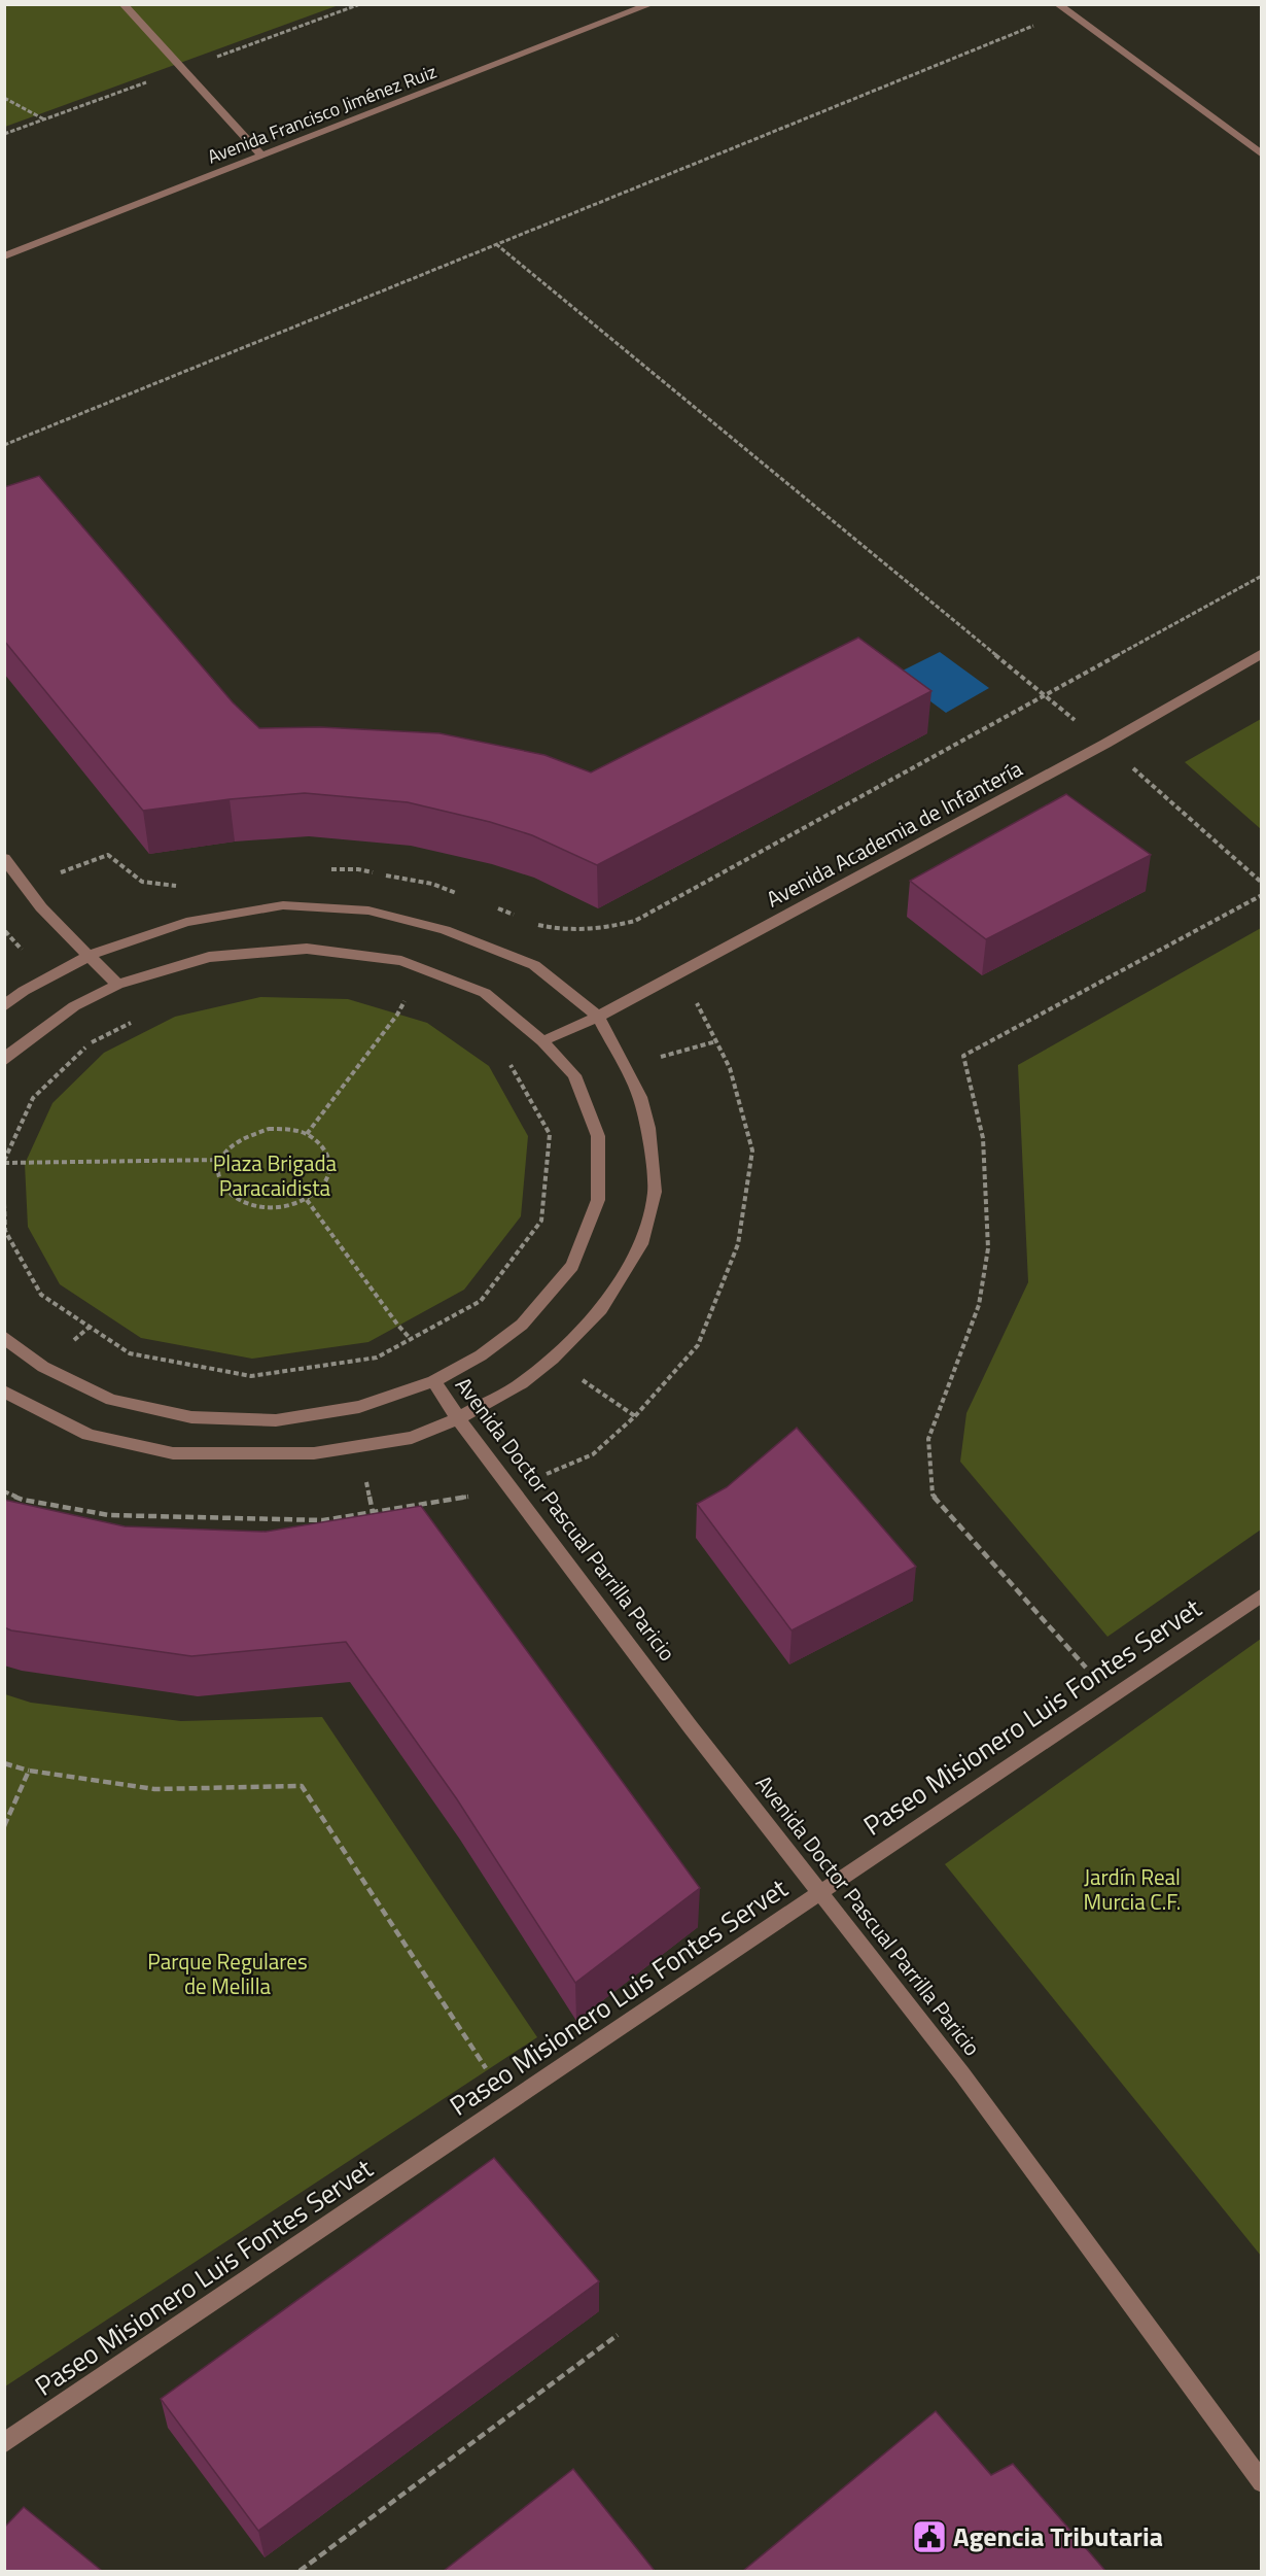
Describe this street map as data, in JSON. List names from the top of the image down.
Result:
{
  "streets": {
    "street": [
      "Avenida Francisco Jiménez Ruiz",
      "Avenida Academia de Infantería",
      "Avenida Doctor Pascual Parrilla Paricio",
      "Paseo Misionero Luis Fontes Servet"
    ]
  },
  "crossings": [
    ["Avenida Doctor Pascual Parrilla Paricio", "Paseo Misionero Luis Fontes Servet"]
  ],
  "parks": ["Plaza Brigada Paracaidista", "Jardín Real Murcia C.F.", "Parque Regulares de Melilla"],
  "places": {
    "public building": ["Agencia Tributaria"]
  }
}
